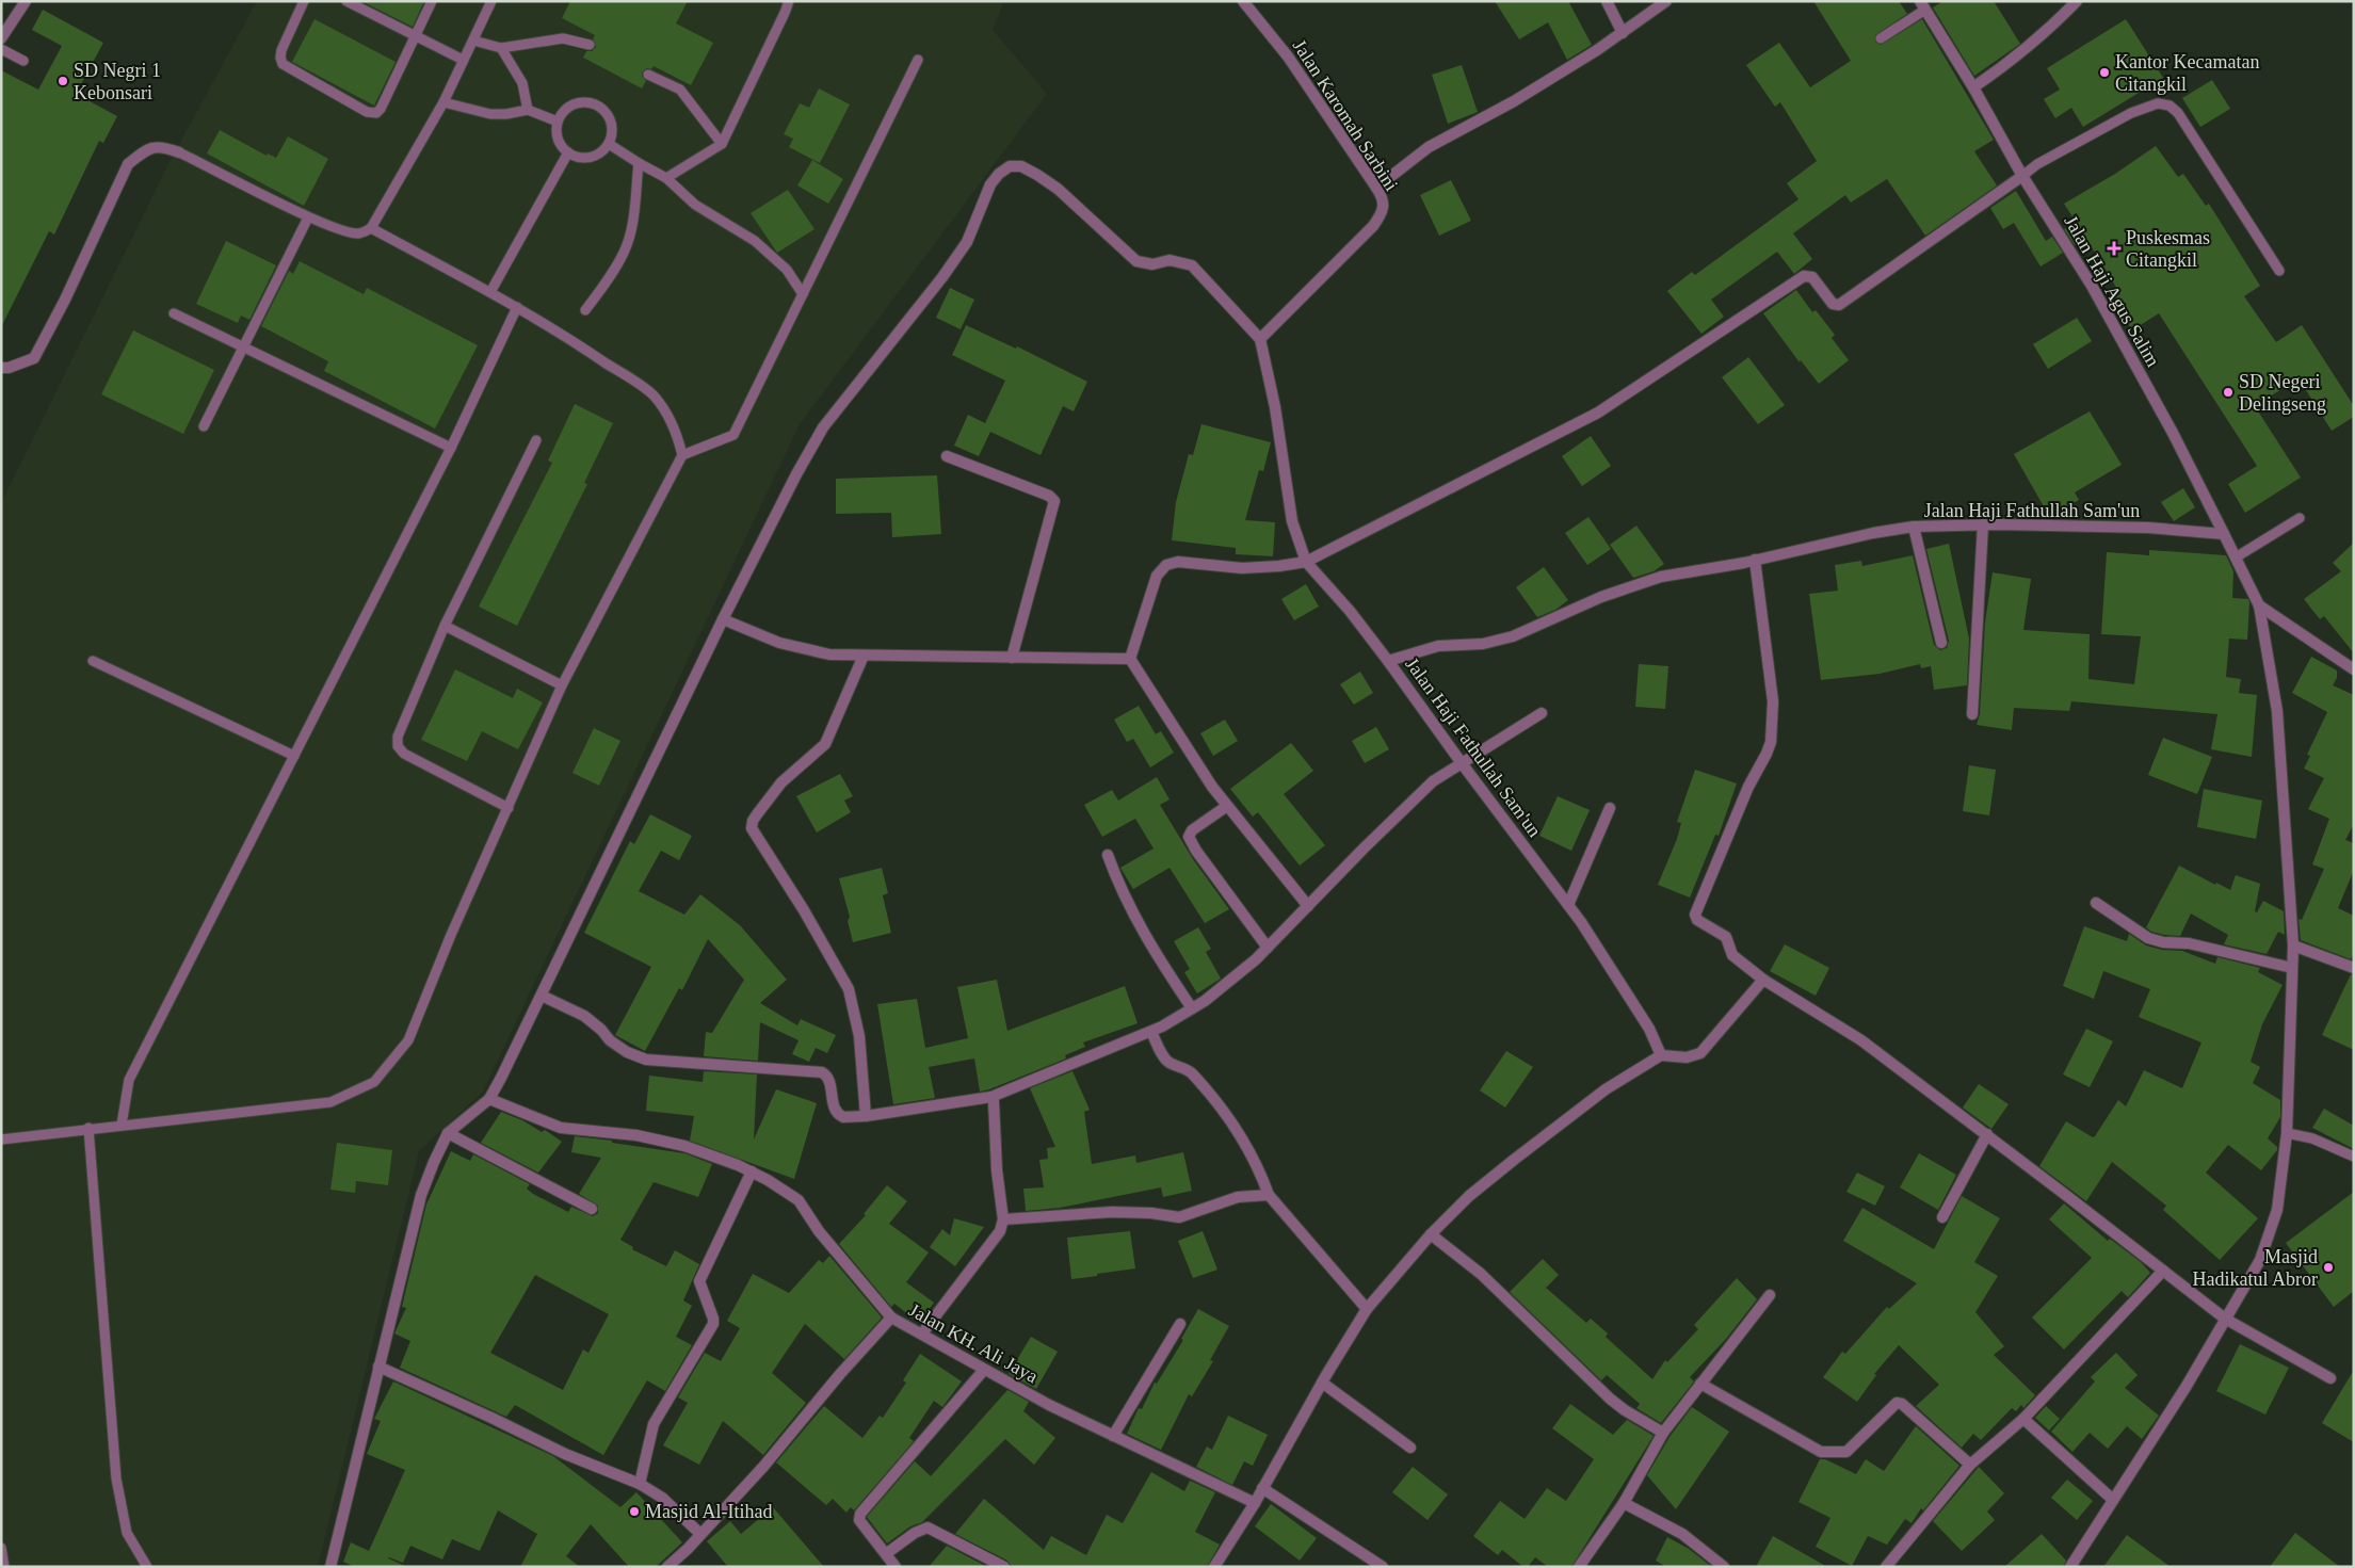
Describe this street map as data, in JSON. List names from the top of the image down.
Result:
{
  "streets": {
    "street": [
      "Jalan Karomah Sarbini",
      "Jalan Haji Agus Salim",
      "Jalan Haji Fathullah Sam'un",
      "Jalan KH. Ali Jaya"
    ]
  },
  "crossings": [
    ["Jalan Haji Agus Salim", "Jalan Haji Fathullah Sam'un"]
  ],
  "places": {
    "other": [
      "Kantor Kecamatan Citangkil",
      "SD Negri 1 Kebonsari",
      "SD Negeri Delingseng",
      "Masjid Hadikatul Abror",
      "Masjid Al-Itihad"
    ],
    "health": ["Puskesmas Citangkil"]
  }
}
